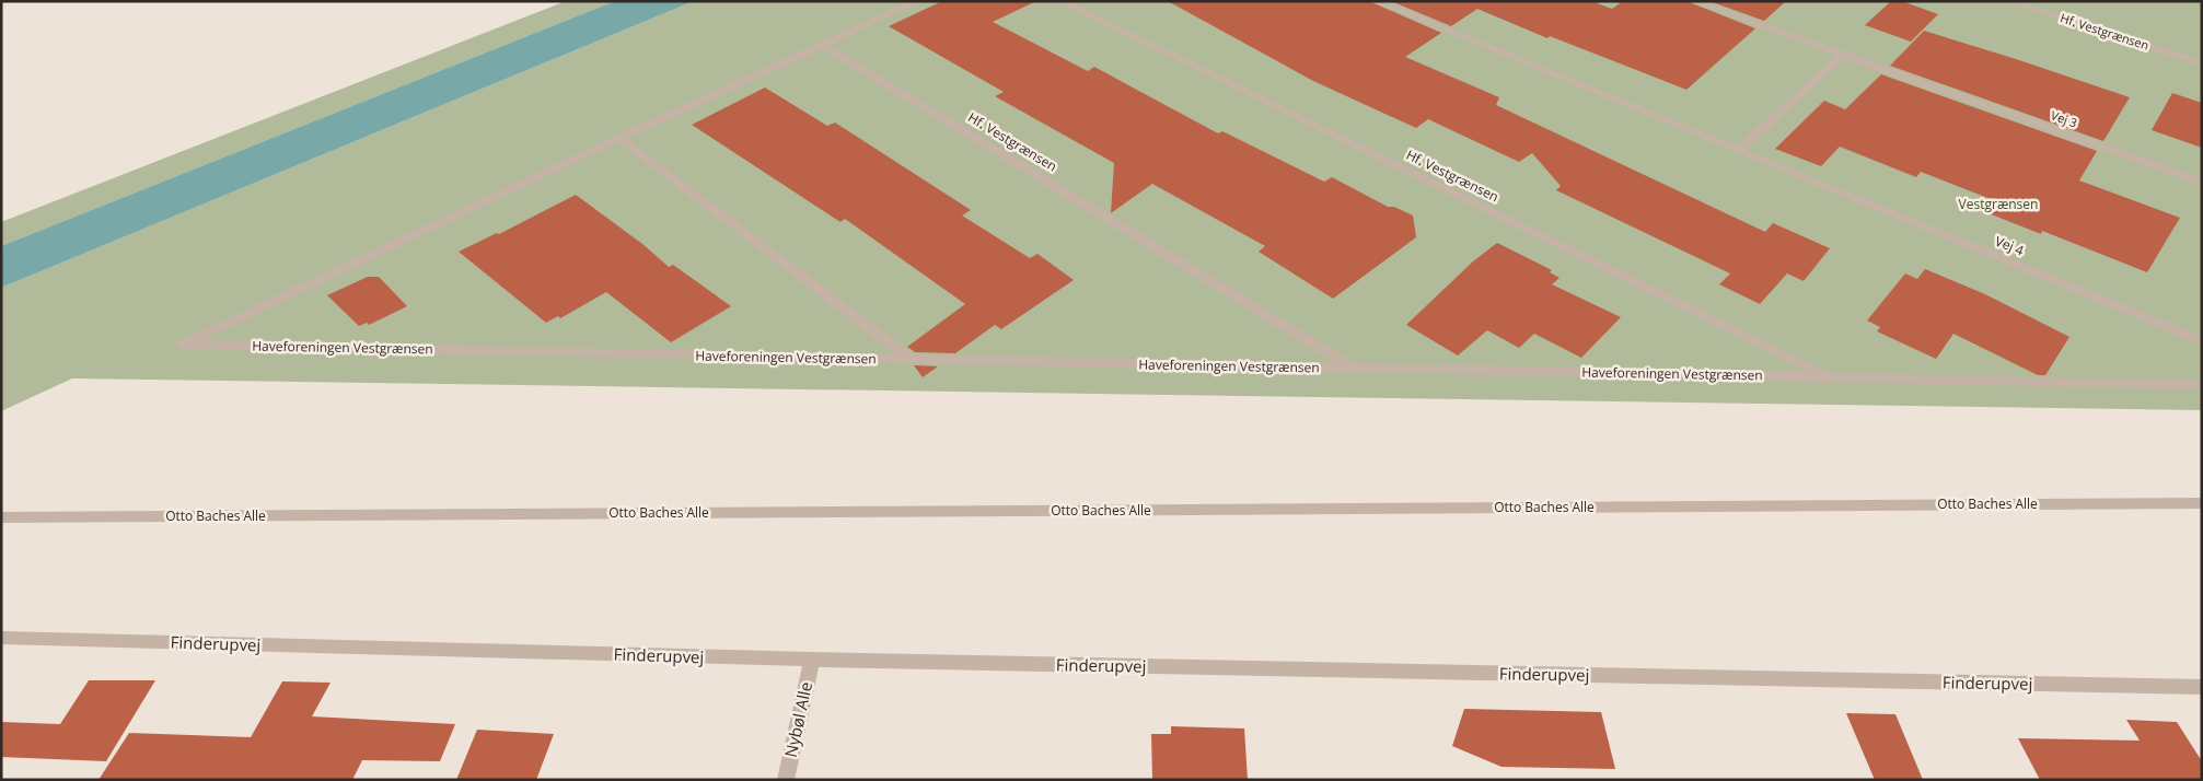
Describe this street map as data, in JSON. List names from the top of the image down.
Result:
{
  "streets": {
    "street": [
      "Hf. Vestgrænsen",
      "Vej 3",
      "Vej 4",
      "Haveforeningen Vestgrænsen",
      "Otto Baches Alle",
      "Finderupvej",
      "Nybøl Alle"
    ]
  },
  "crossings": [
    ["Hf. Vestgrænsen", "Haveforeningen Vestgrænsen"],
    ["Finderupvej", "Nybøl Alle"]
  ],
  "parks": ["Vestgrænsen"]
}
